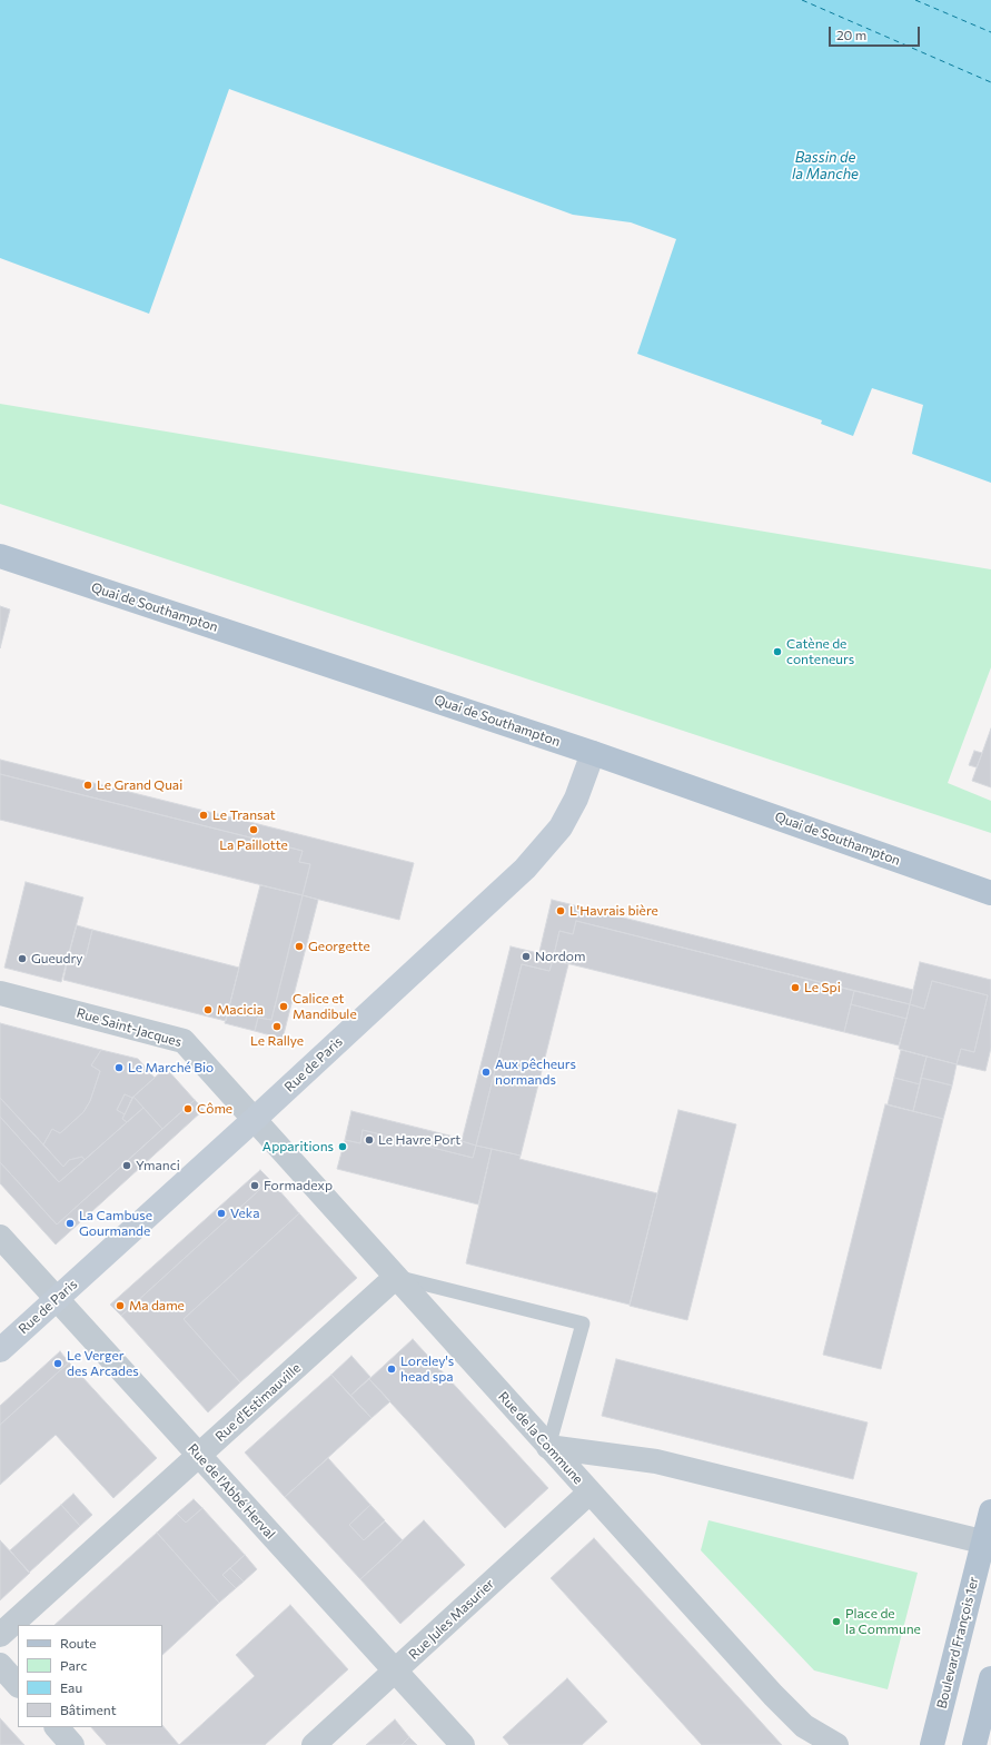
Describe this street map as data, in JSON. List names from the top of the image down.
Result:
{
  "streets": {
    "main road": ["Quai de Southampton", "Rue de Paris", "Boulevard François 1er"],
    "street": [
      "Rue Saint-Jacques",
      "Rue d'Estimauville",
      "Rue de la Commune",
      "Rue de l'Abbé Herval",
      "Rue Jules Masurier"
    ]
  },
  "crossings": [
    ["Quai de Southampton", "Rue de Paris"],
    ["Rue Saint-Jacques", "Rue de Paris"],
    ["Rue Saint-Jacques", "Rue de la Commune"],
    ["Rue de Paris", "Rue de la Commune"],
    ["Rue de Paris", "Rue de l'Abbé Herval"],
    ["Rue d'Estimauville", "Rue de la Commune"],
    ["Rue d'Estimauville", "Rue de l'Abbé Herval"],
    ["Rue de la Commune", "Rue Jules Masurier"],
    ["Rue de l'Abbé Herval", "Rue Jules Masurier"]
  ],
  "water": ["Bassin de la Manche"],
  "places": [
    "Catène de conteneurs",
    "Le Grand Quai",
    "Le Transat",
    "La Paillotte",
    "L'Havrais bière",
    "Georgette",
    "Nordom",
    "Gueudry",
    "Le Spi",
    "Calice et Mandibule",
    "Macicia",
    "Le Rallye",
    "Le Marché Bio",
    "Aux pêcheurs normands",
    "Côme",
    "Le Havre Port",
    "Apparitions",
    "Ymanci",
    "Formadexp",
    "Veka",
    "La Cambuse Gourmande",
    "Ma dame",
    "Le Verger des Arcades",
    "Loreley's head spa",
    "Place de la Commune"
  ],
  "legend": [
    "Route",
    "Parc",
    "Eau",
    "Bâtiment"
  ],
  "scale_bar": "20 m"
}
